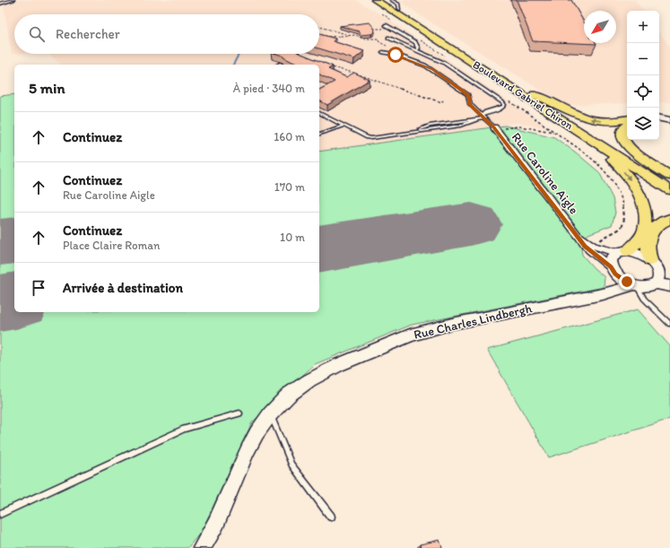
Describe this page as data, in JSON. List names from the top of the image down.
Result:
{
  "streets": {
    "main road": ["Boulevard Gabriel Chiron"],
    "street": ["Rue Caroline Aigle", "Rue Charles Lindbergh"]
  },
  "north": "bottom left",
  "page": {
    "map_buttons": ["+", "−"],
    "search": "Rechercher",
    "heading": ["5 min", "À pied · 340 m"],
    "list": [
      ["Continuez", "160 m"],
      ["Continuez", "Rue Caroline Aigle", "170 m"],
      ["Continuez", "Place Claire Roman", "10 m"],
      "Arrivée à destination"
    ]
  }
}
